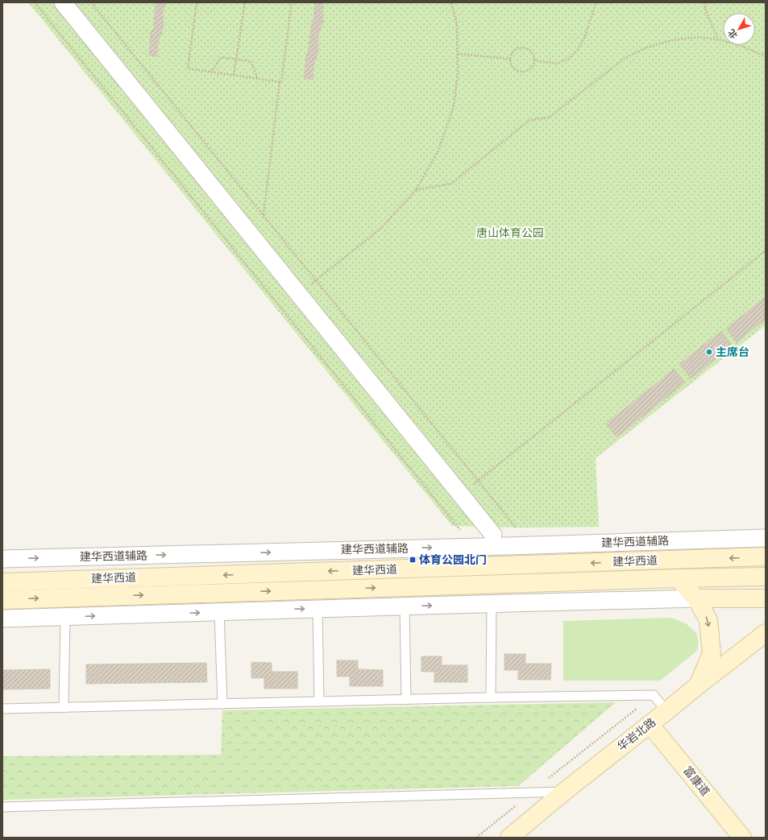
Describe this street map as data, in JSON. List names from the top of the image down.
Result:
{
  "streets": {
    "main road": ["建华西道", "华岩北路", "富康道"],
    "street": ["建华西道辅路"]
  },
  "crossings": [
    ["华岩北路", "富康道"]
  ],
  "parks": ["唐山体育公园"],
  "places": {
    "other": ["主席台"],
    "transit": ["体育公园北门"]
  },
  "north": "bottom left"
}
